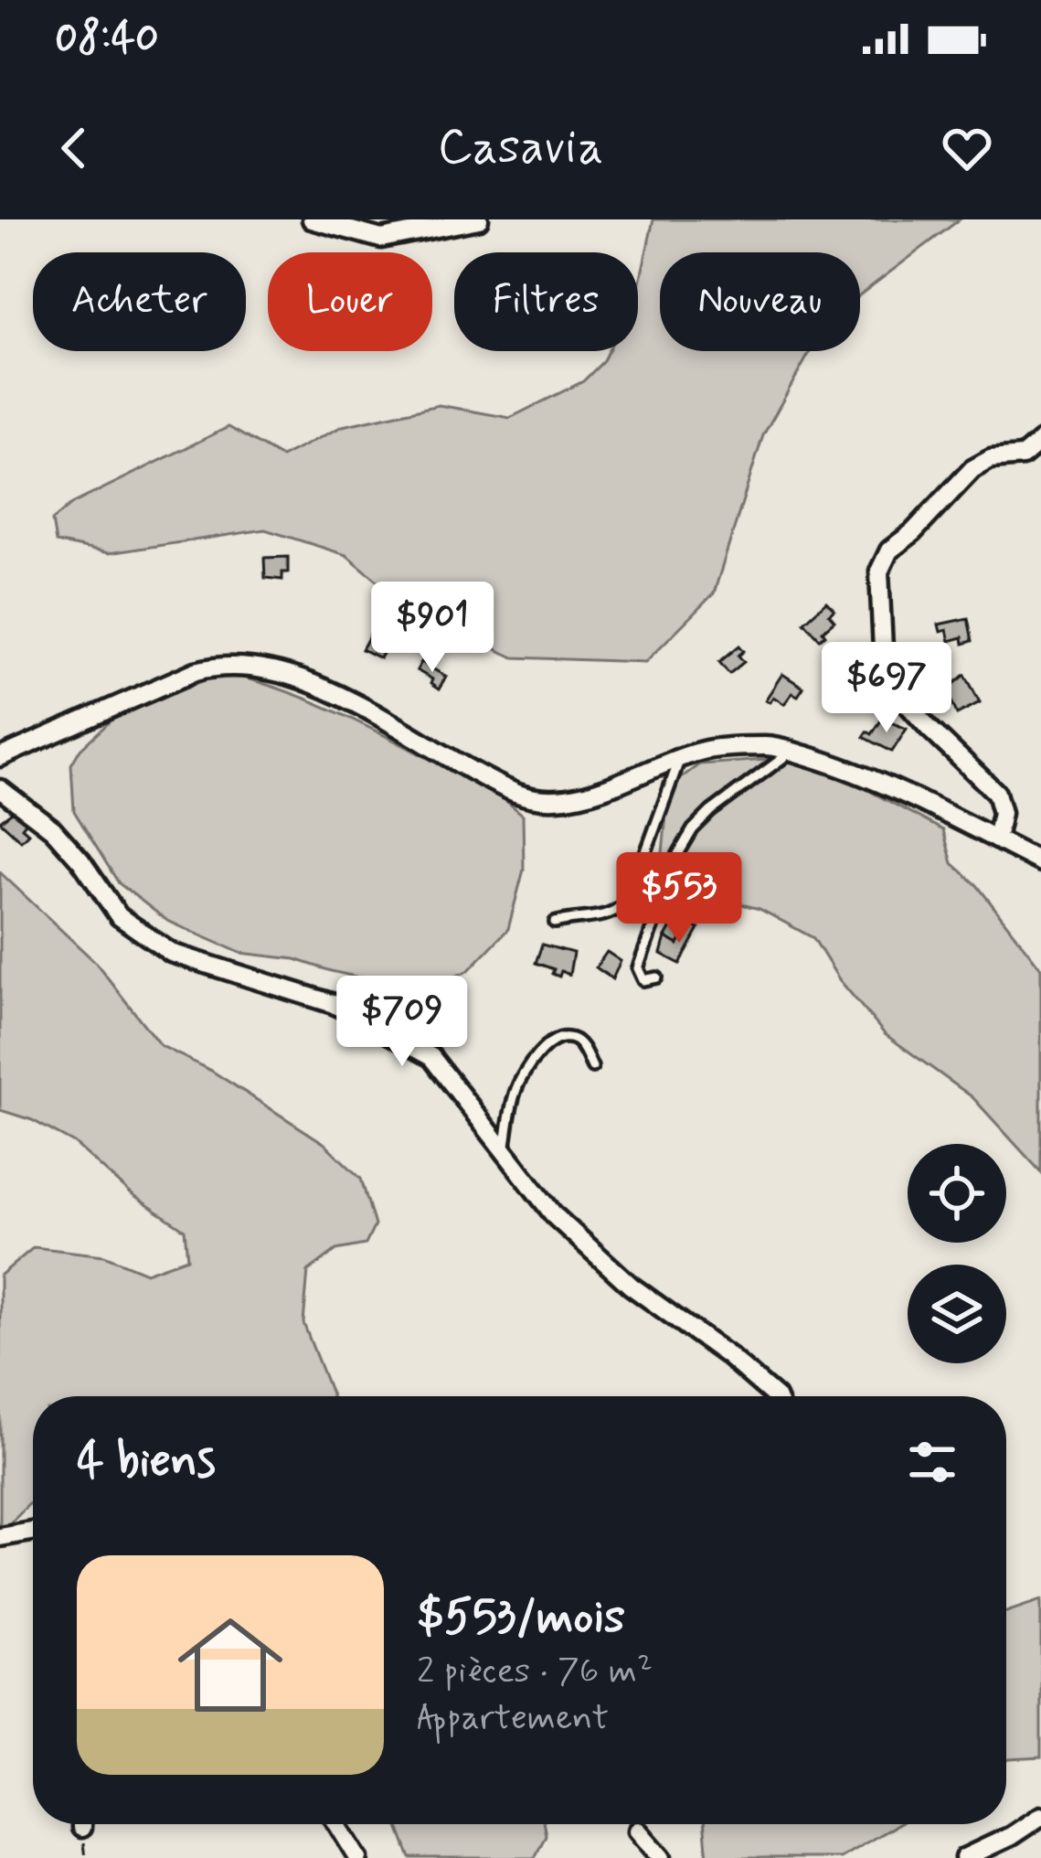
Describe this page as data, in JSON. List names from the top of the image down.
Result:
{
  "page": {
    "status": "08:40",
    "header": "Casavia",
    "chip": [
      "Acheter",
      "Louer",
      "Filtres",
      "Nouveau"
    ],
    "price": [
      "$901",
      "$697",
      "$553",
      "$709"
    ],
    "heading": "4 biens",
    "list": [
      {
        "name": "$553/mois",
        "note": "2 pièces · 76 m² · Appartement"
      }
    ]
  }
}
